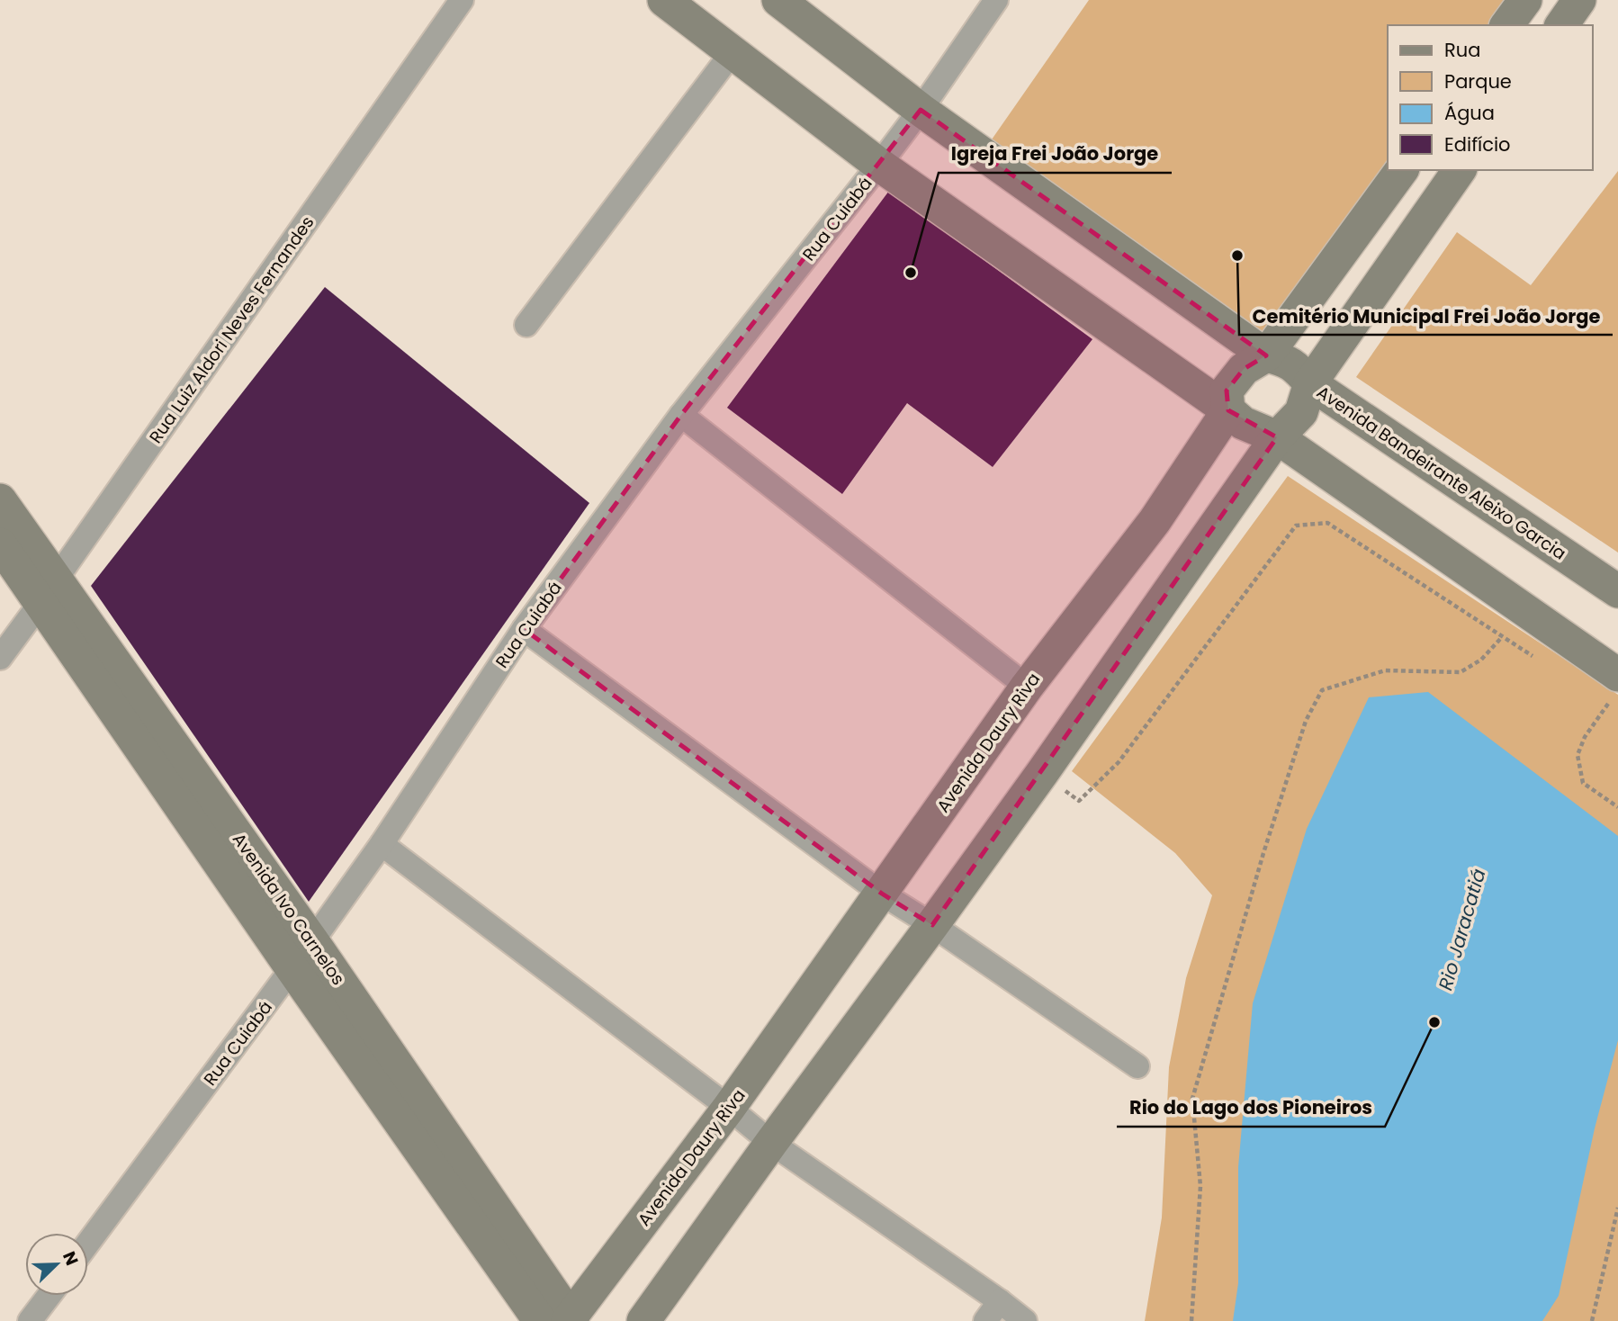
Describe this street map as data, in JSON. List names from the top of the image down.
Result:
{
  "streets": {
    "street": [
      "Rua Cuiabá",
      "Rua Luiz Aldori Neves Fernandes",
      "Avenida Bandeirante Aleixo Garcia",
      "Avenida Daury Riva",
      "Avenida Ivo Carnelos"
    ]
  },
  "crossings": [
    ["Rua Cuiabá", "Avenida Bandeirante Aleixo Garcia"],
    ["Rua Cuiabá", "Avenida Ivo Carnelos"],
    ["Rua Luiz Aldori Neves Fernandes", "Avenida Ivo Carnelos"],
    ["Avenida Bandeirante Aleixo Garcia", "Avenida Daury Riva"],
    ["Avenida Daury Riva", "Avenida Ivo Carnelos"]
  ],
  "water": ["Rio Jaracatiá"],
  "places": ["Cemitério Municipal Frei João Jorge", "Igreja Frei João Jorge", "Rio do Lago dos Pioneiros"],
  "legend": [
    "Rua",
    "Parque",
    "Água",
    "Edifício"
  ],
  "north": "top right"
}
